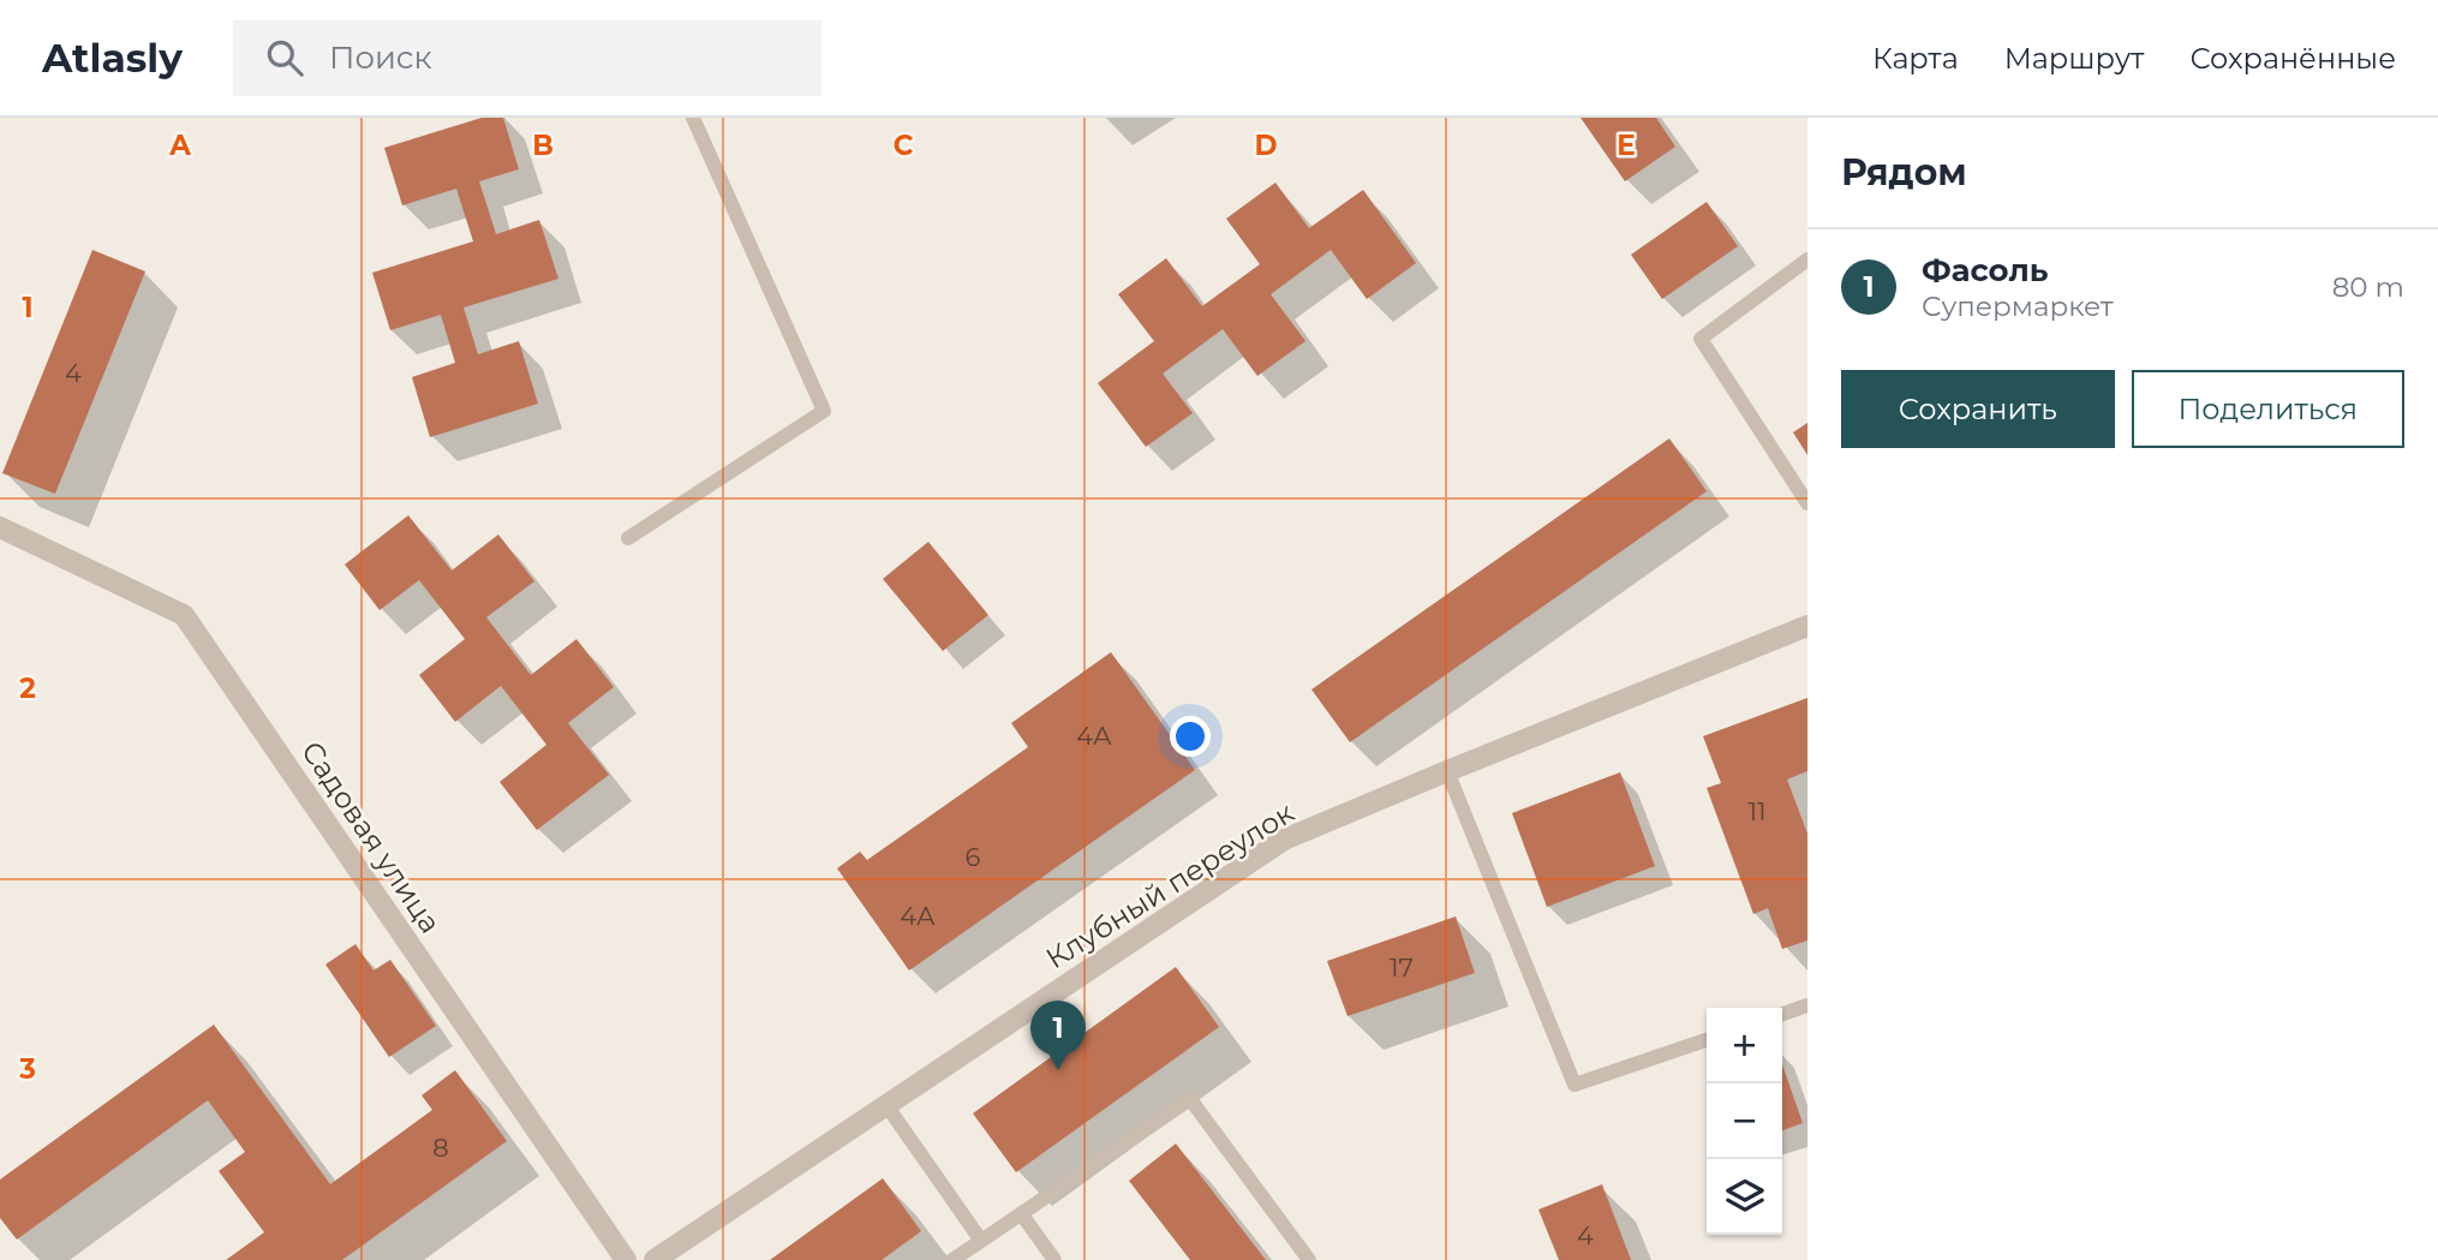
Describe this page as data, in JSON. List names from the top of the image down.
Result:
{
  "streets": {
    "street": ["Садовая улица", "Клубный переулок"]
  },
  "house_numbers": [
    "4",
    "4А",
    "11",
    "6",
    "4А",
    "17",
    "8",
    "4"
  ],
  "page": {
    "header": "Atlasly",
    "search": "Поиск",
    "nav": ["Карта", "Маршрут", "Сохранённые"],
    "heading": "Рядом",
    "list": [
      {
        "mark": "1",
        "name": "Фасоль",
        "note": "Супермаркет",
        "value": "80 m"
      }
    ],
    "buttons": ["Сохранить", "Поделиться"],
    "pins": "1",
    "map_buttons": ["+", "−"]
  },
  "grid": {
    "columns": [
      "A",
      "B",
      "C",
      "D",
      "E"
    ],
    "rows": ["1", "2", "3"]
  }
}
